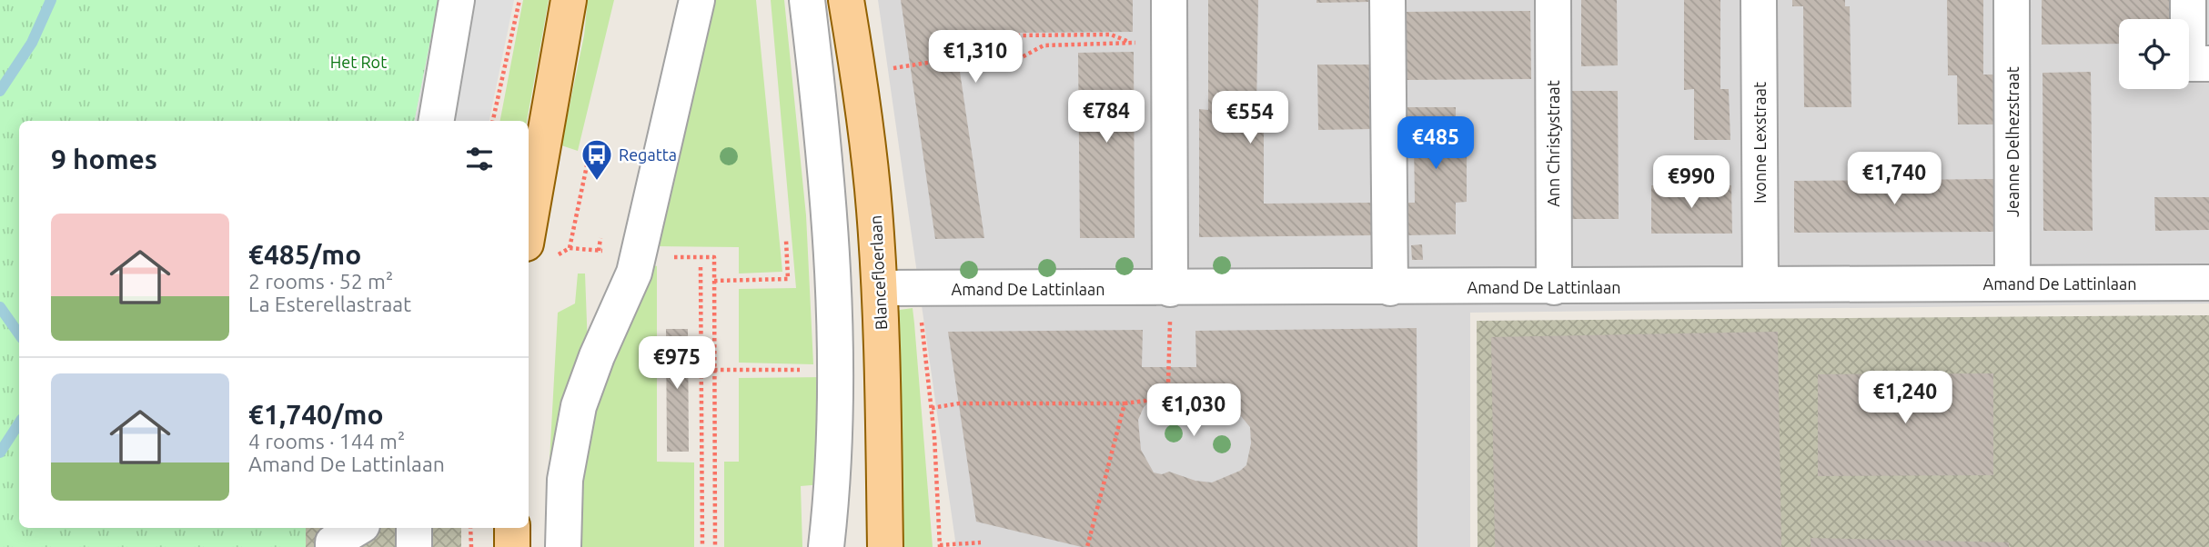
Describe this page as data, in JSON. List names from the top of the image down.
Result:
{
  "streets": {
    "main road": ["Blancefloerlaan"],
    "street": [
      "Jeanne Delhezstraat",
      "Ivonne Lexstraat",
      "Ann Christystraat",
      "Amand De Lattinlaan"
    ]
  },
  "crossings": [
    ["Jeanne Delhezstraat", "Amand De Lattinlaan"],
    ["Ivonne Lexstraat", "Amand De Lattinlaan"],
    ["Ann Christystraat", "Amand De Lattinlaan"],
    ["Blancefloerlaan", "Amand De Lattinlaan"]
  ],
  "parks": ["Het Rot"],
  "places": {
    "bus stop": ["Regatta"]
  },
  "page": {
    "price": [
      "€1,310",
      "€784",
      "€554",
      "€485",
      "€1,740",
      "€990",
      "€975",
      "€1,240",
      "€1,030"
    ],
    "heading": "9 homes",
    "list": [
      {
        "name": "€485/mo",
        "note": "2 rooms · 52 m² · La Esterellastraat"
      },
      {
        "name": "€1,740/mo",
        "note": "4 rooms · 144 m² · Amand De Lattinlaan"
      }
    ]
  }
}
